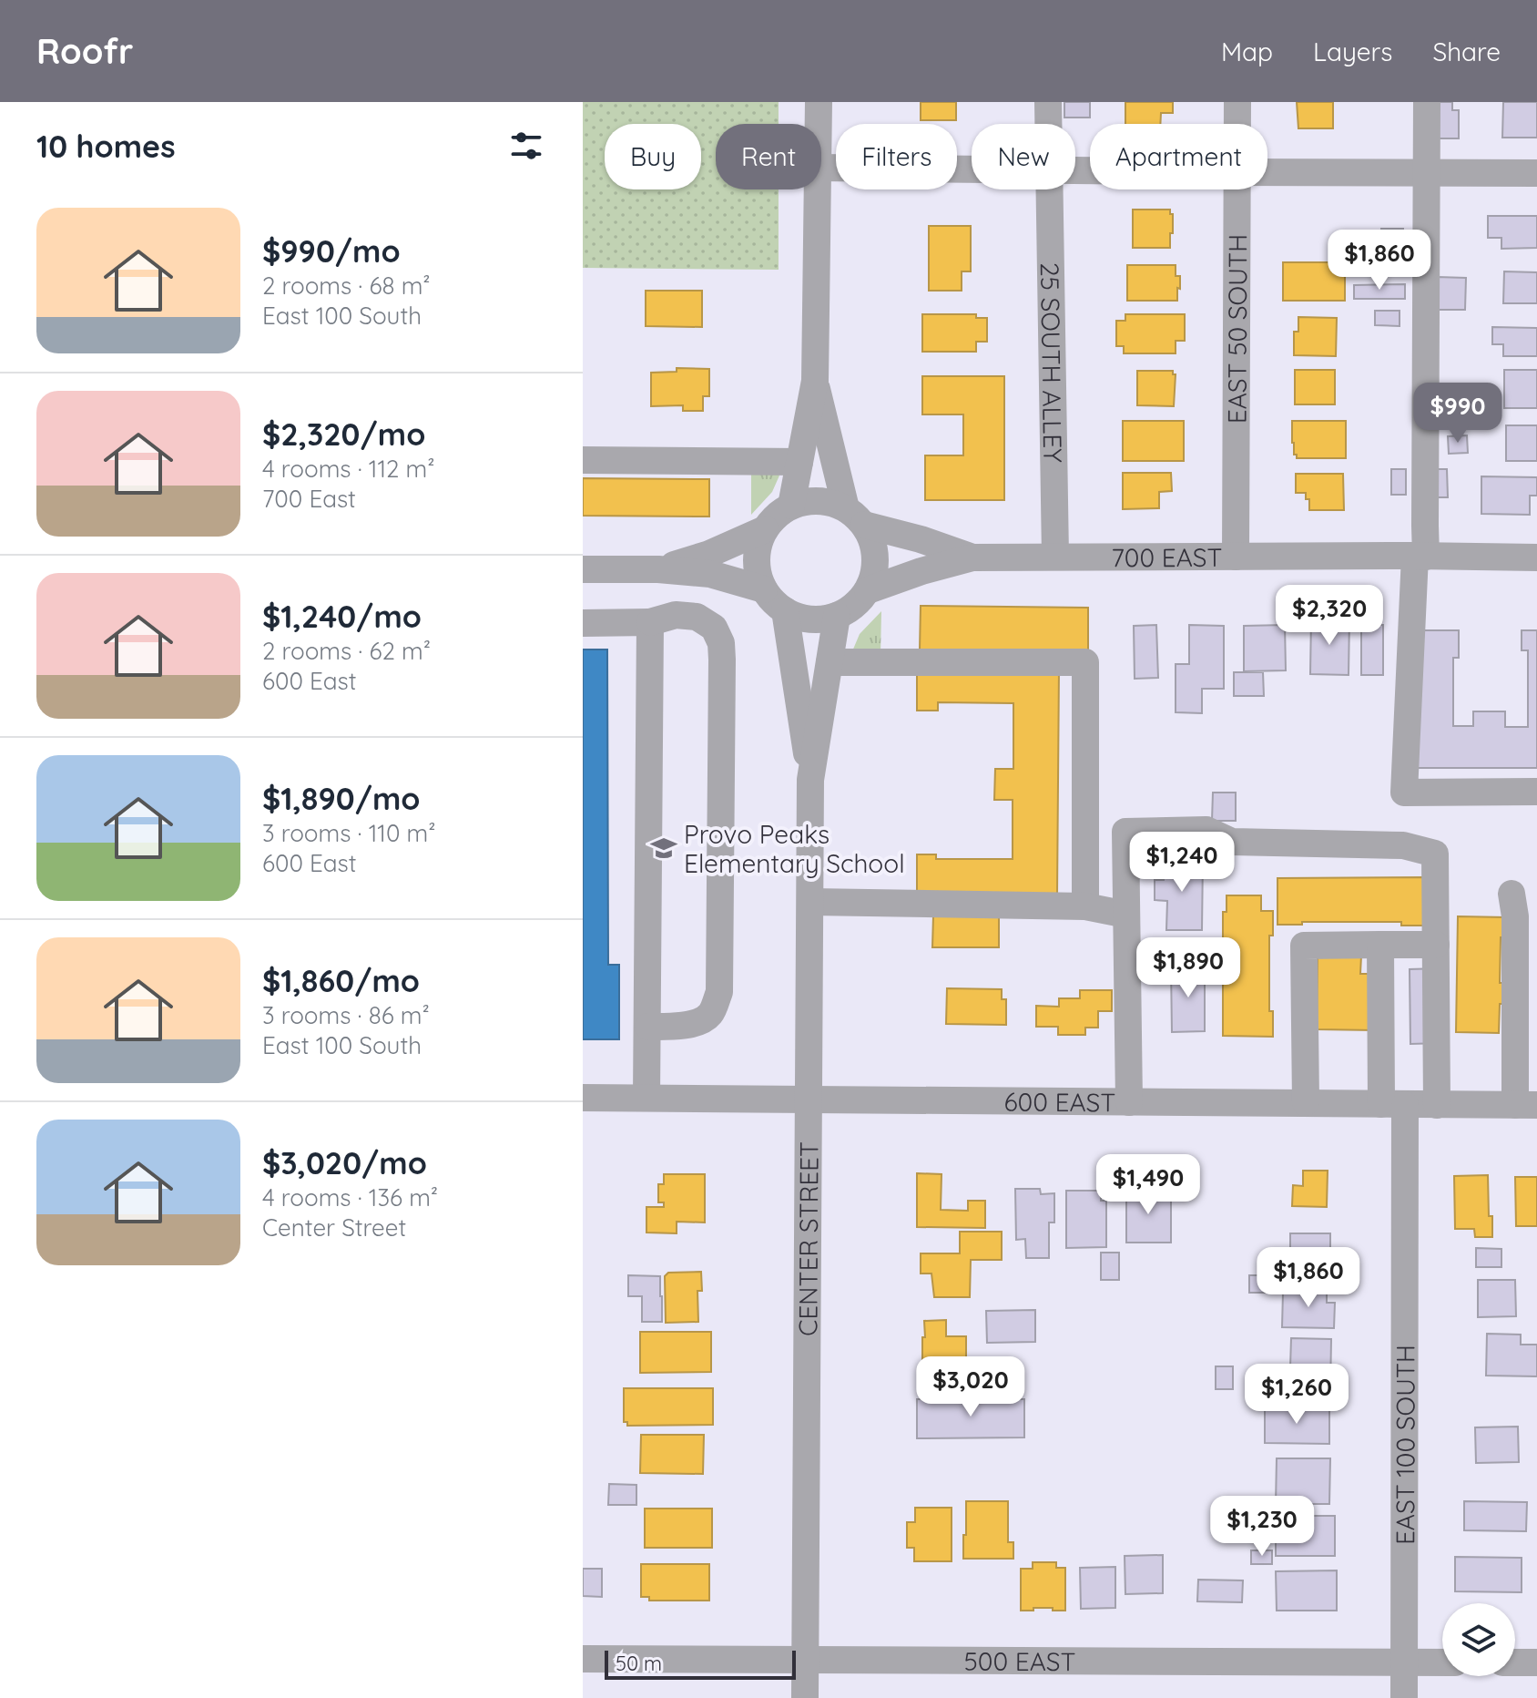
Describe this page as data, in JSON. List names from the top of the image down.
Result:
{
  "streets": {
    "street": [
      "EAST 50 SOUTH",
      "25 SOUTH ALLEY",
      "700 EAST",
      "600 EAST",
      "CENTER STREET",
      "EAST 100 SOUTH",
      "500 EAST"
    ]
  },
  "crossings": [
    ["EAST 50 SOUTH", "700 EAST"],
    ["25 SOUTH ALLEY", "700 EAST"],
    ["700 EAST", "CENTER STREET"],
    ["600 EAST", "CENTER STREET"],
    ["600 EAST", "EAST 100 SOUTH"],
    ["CENTER STREET", "500 EAST"],
    ["EAST 100 SOUTH", "500 EAST"]
  ],
  "places": {
    "school or university": ["Provo Peaks Elementary School"]
  },
  "scale_bar": "50 m",
  "page": {
    "header": "Roofr",
    "nav": ["Map", "Layers", "Share"],
    "heading": "10 homes",
    "chip": [
      "Buy",
      "Rent",
      "Filters",
      "New",
      "Apartment"
    ],
    "list": [
      {
        "name": "$990/mo",
        "note": "2 rooms · 68 m² · East 100 South"
      },
      {
        "name": "$2,320/mo",
        "note": "4 rooms · 112 m² · 700 East"
      },
      {
        "name": "$1,240/mo",
        "note": "2 rooms · 62 m² · 600 East"
      },
      {
        "name": "$1,890/mo",
        "note": "3 rooms · 110 m² · 600 East"
      },
      {
        "name": "$1,860/mo",
        "note": "3 rooms · 86 m² · East 100 South"
      },
      {
        "name": "$3,020/mo",
        "note": "4 rooms · 136 m² · Center Street"
      }
    ],
    "price": [
      "$1,860",
      "$990",
      "$2,320",
      "$1,240",
      "$1,890",
      "$1,490",
      "$1,860",
      "$3,020",
      "$1,260",
      "$1,230"
    ],
    "scale": "50 m"
  }
}
